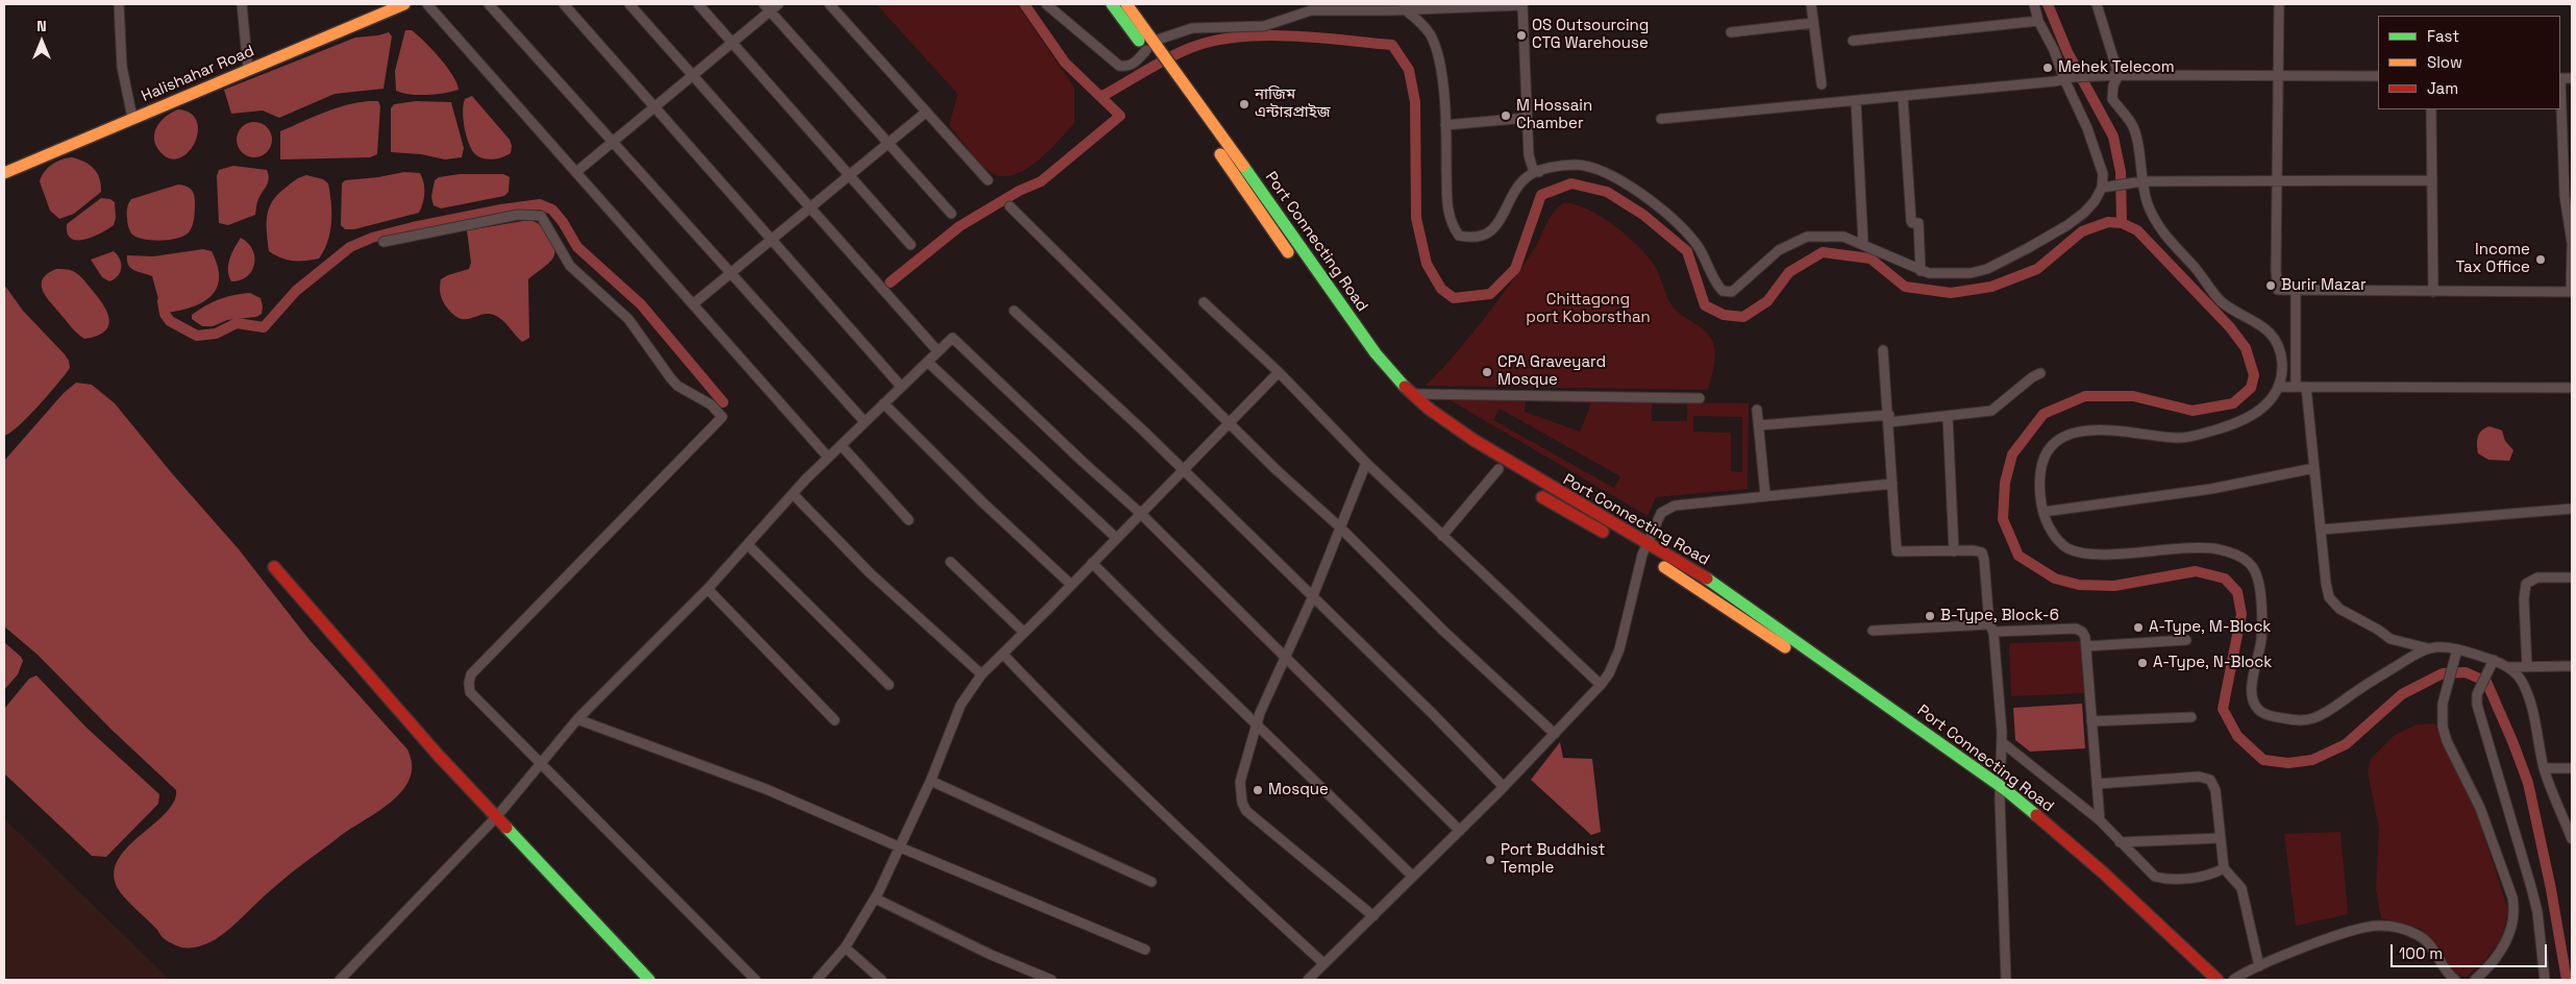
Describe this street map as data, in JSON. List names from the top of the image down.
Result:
{
  "streets": {
    "main road": ["Halishahar Road", "Port Connecting Road"]
  },
  "parks": ["Chittagong port Koborsthan"],
  "places": [
    "OS Outsourcing CTG Warehouse",
    "Mehek Telecom",
    "নাজিম এন্টারপ্রাইজ",
    "M Hossain Chamber",
    "Income Tax Office",
    "Burir Mazar",
    "CPA Graveyard Mosque",
    "B-Type, Block-6",
    "A-Type, M-Block",
    "A-Type, N-Block",
    "Mosque",
    "Port Buddhist Temple"
  ],
  "legend": ["Fast", "Slow", "Jam"],
  "scale_bar": "100 m",
  "north": "top"
}
